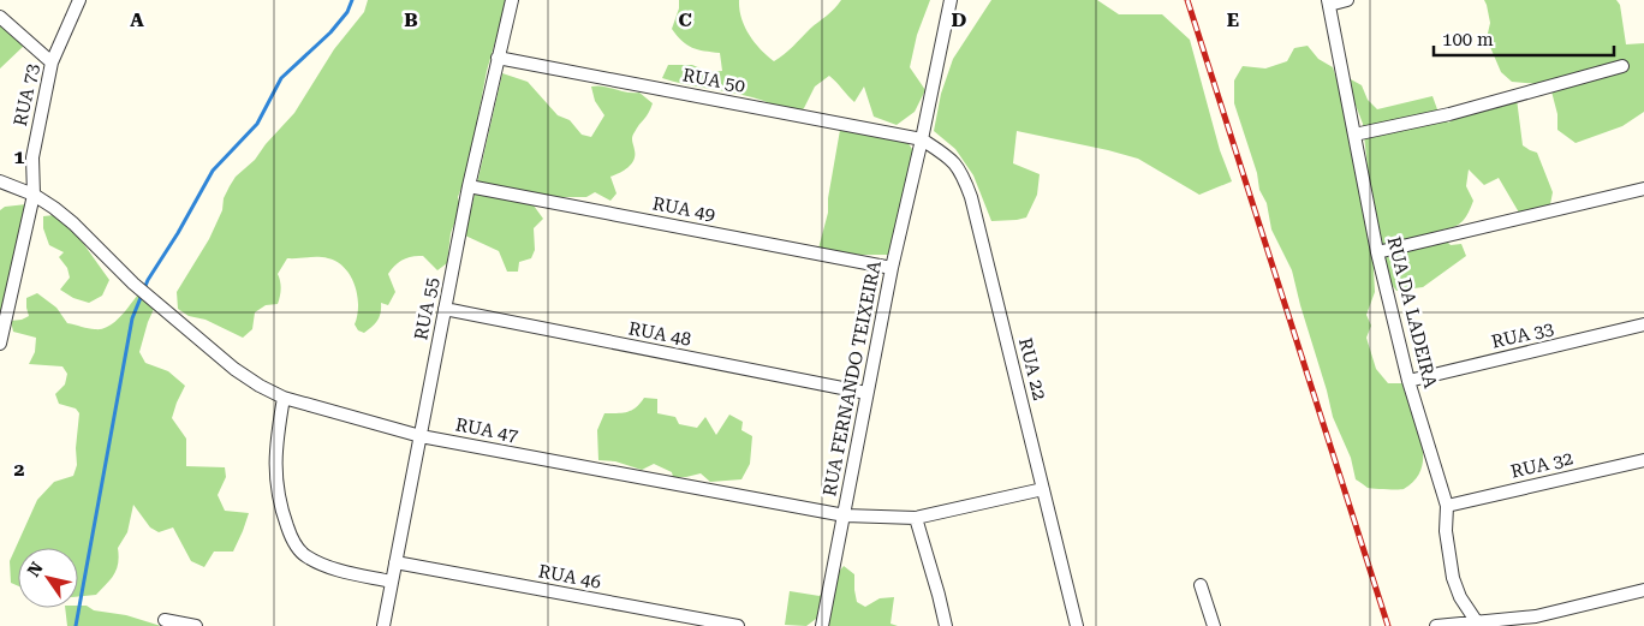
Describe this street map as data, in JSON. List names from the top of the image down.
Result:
{
  "streets": {
    "street": [
      "RUA 50",
      "RUA 73",
      "RUA 49",
      "RUA 55",
      "RUA DA LADEIRA",
      "RUA 48",
      "RUA 33",
      "RUA 22",
      "RUA FERNANDO TEIXEIRA",
      "RUA 47",
      "RUA 32",
      "RUA 46"
    ]
  },
  "crossings": [
    ["RUA 50", "RUA 55"],
    ["RUA 50", "RUA 22"],
    ["RUA 50", "RUA FERNANDO TEIXEIRA"],
    ["RUA 73", "RUA 47"],
    ["RUA 49", "RUA 55"],
    ["RUA 49", "RUA FERNANDO TEIXEIRA"],
    ["RUA 55", "RUA 48"],
    ["RUA 55", "RUA 47"],
    ["RUA 55", "RUA 46"],
    ["RUA DA LADEIRA", "RUA 33"],
    ["RUA DA LADEIRA", "RUA 32"],
    ["RUA 48", "RUA FERNANDO TEIXEIRA"],
    ["RUA 22", "RUA FERNANDO TEIXEIRA"],
    ["RUA 22", "RUA 47"],
    ["RUA FERNANDO TEIXEIRA", "RUA 47"]
  ],
  "scale_bar": "100 m",
  "north": "top left",
  "grid": {
    "columns": [
      "A",
      "B",
      "C",
      "D",
      "E"
    ],
    "rows": ["1", "2"]
  }
}
